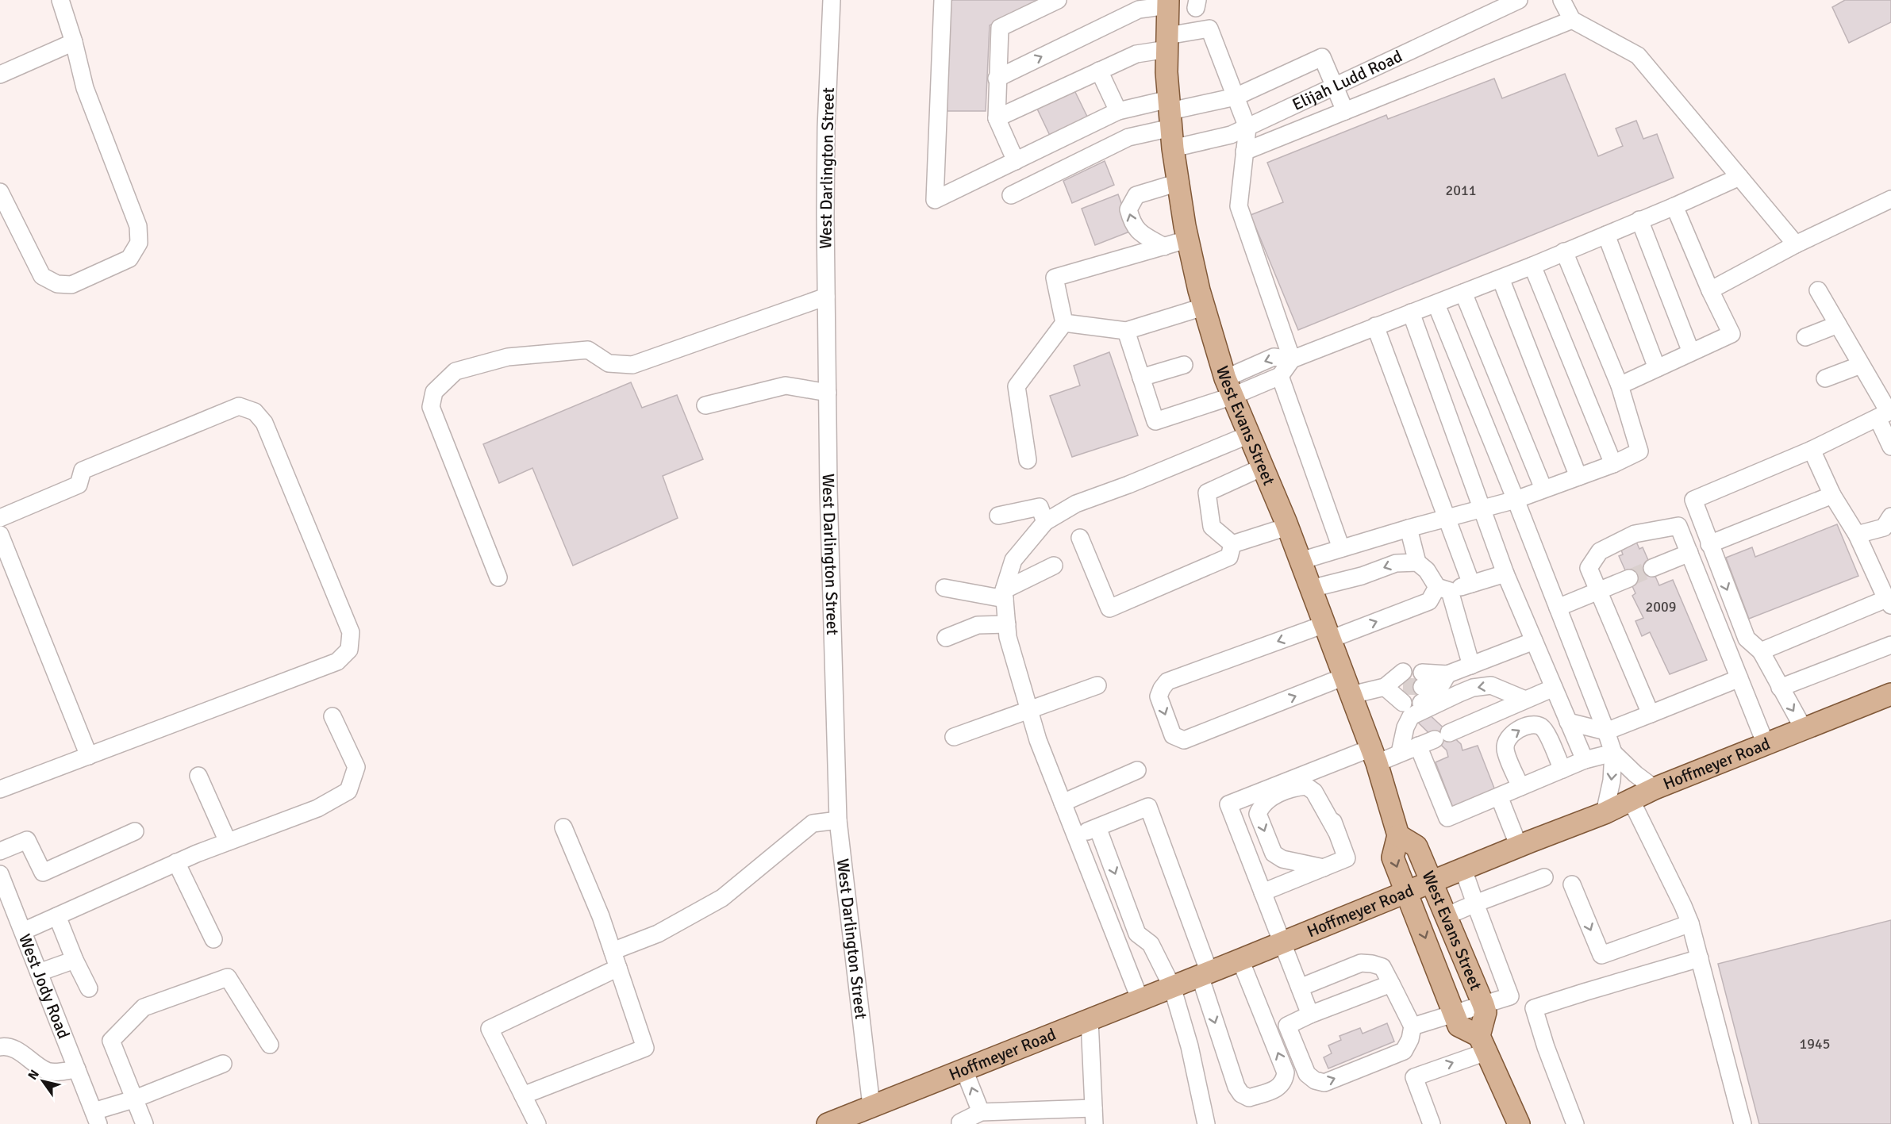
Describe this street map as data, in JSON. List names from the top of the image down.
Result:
{
  "streets": {
    "main road": ["West Evans Street", "Hoffmeyer Road"],
    "street": ["Elijah Ludd Road", "West Darlington Street", "West Jody Road"]
  },
  "crossings": [
    ["Elijah Ludd Road", "West Evans Street"],
    ["West Darlington Street", "Hoffmeyer Road"],
    ["West Evans Street", "Hoffmeyer Road"]
  ],
  "house_numbers": ["2011", "2009", "1945"],
  "north": "top left"
}
